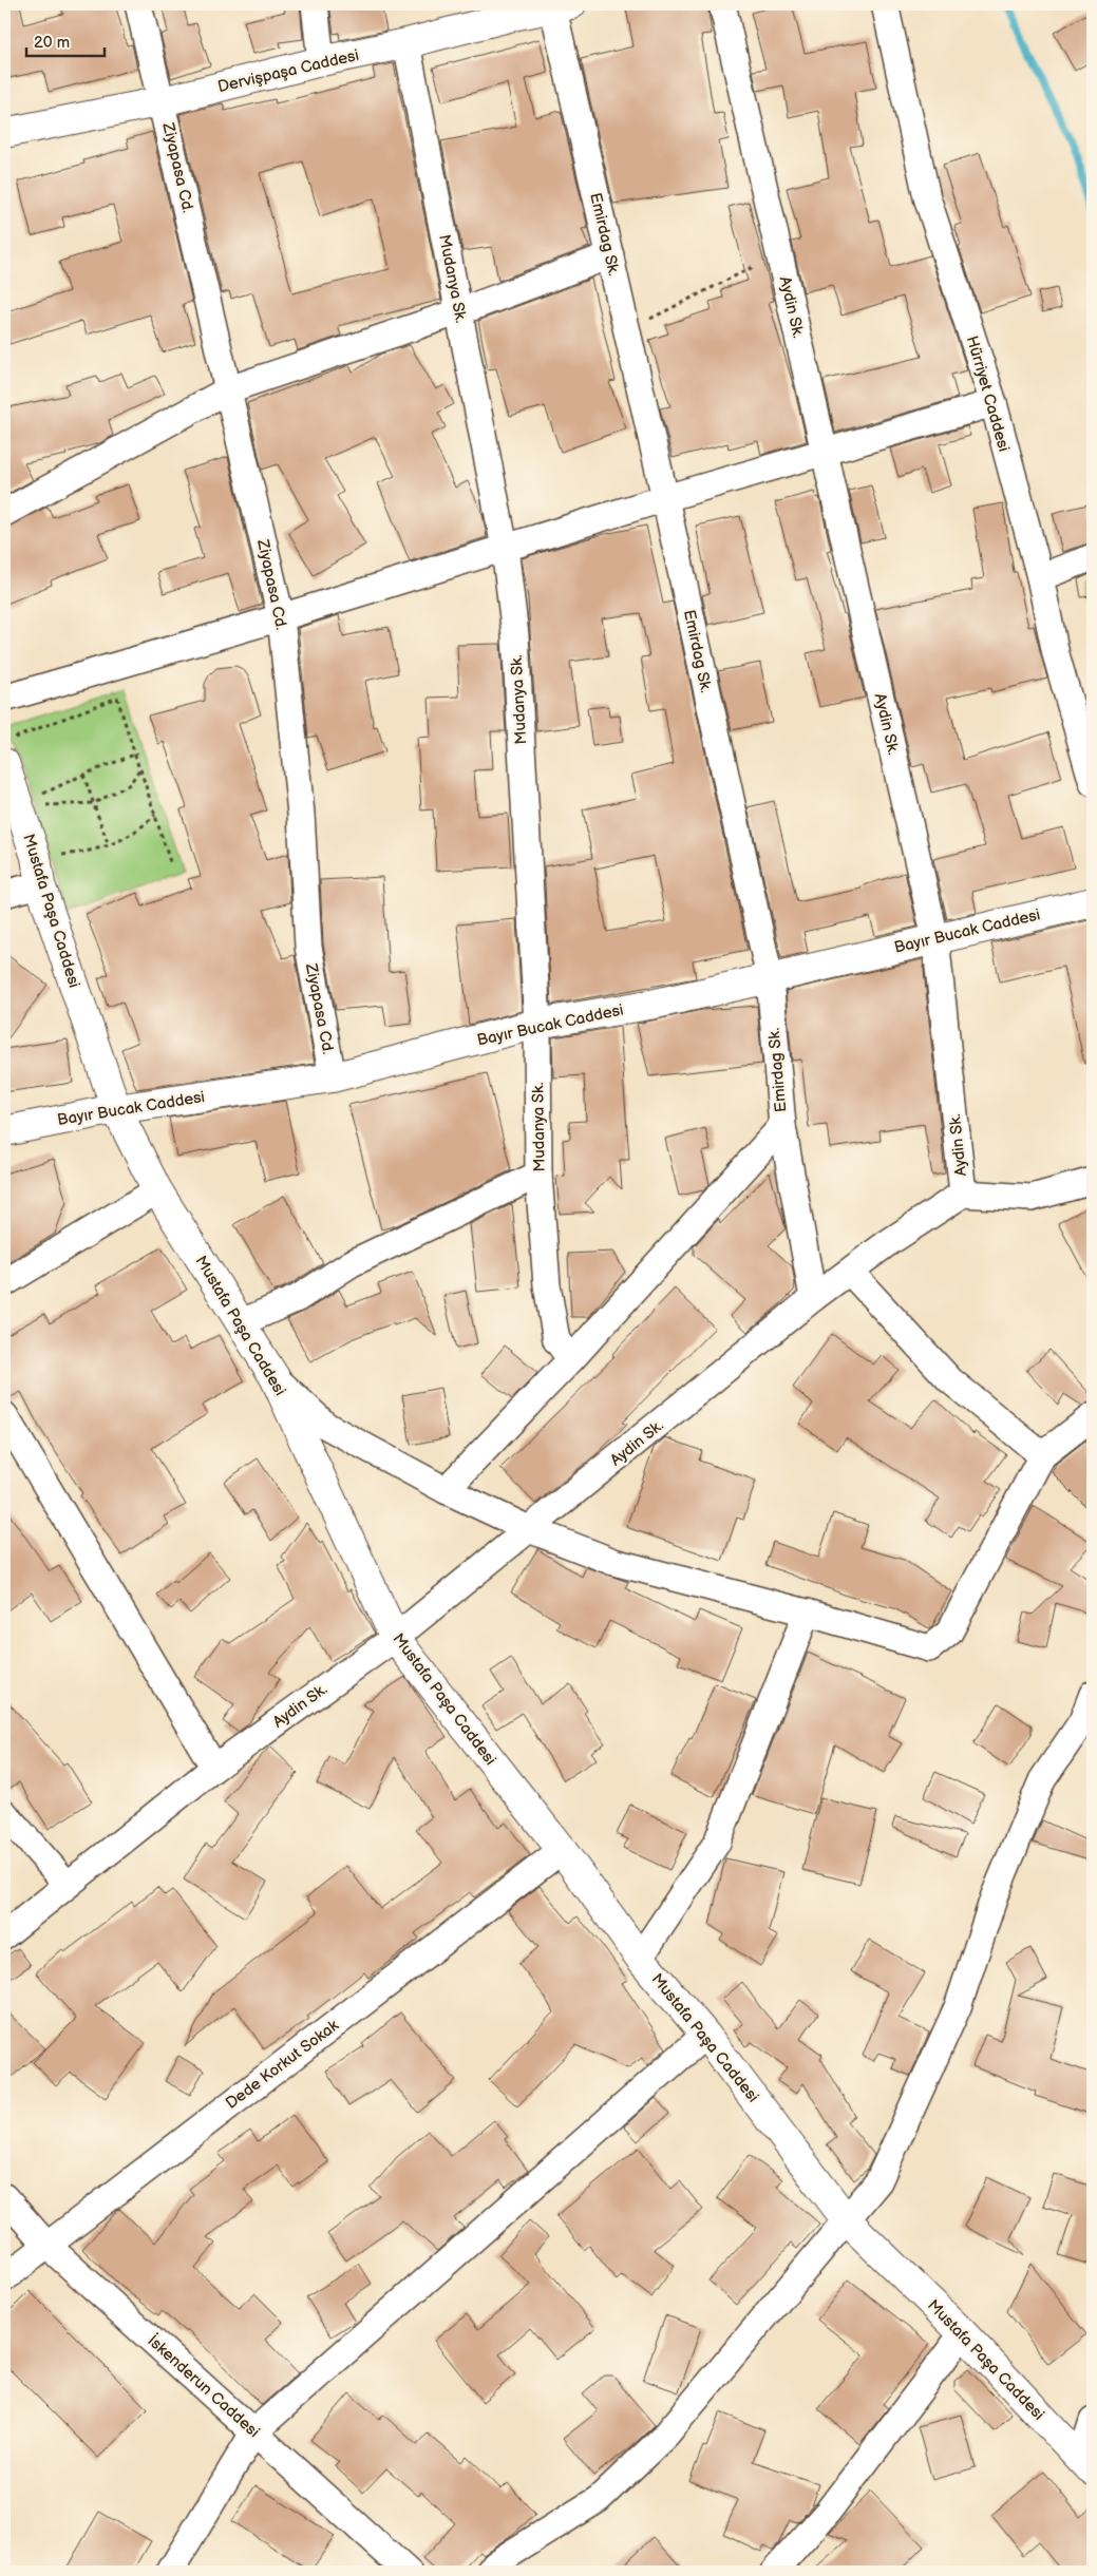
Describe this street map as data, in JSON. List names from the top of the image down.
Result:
{
  "streets": {
    "street": [
      "Dervişpaşa Caddesi",
      "Ziyapasa Cd.",
      "Emirdag Sk.",
      "Mudanya Sk.",
      "Aydin Sk.",
      "Hürriyet Caddesi",
      "Mustafa Paşa Caddesi",
      "Bayır Bucak Caddesi",
      "Dede Korkut Sokak",
      "İskenderun Caddesi"
    ]
  },
  "crossings": [
    ["Dervişpaşa Caddesi", "Ziyapasa Cd."],
    ["Dervişpaşa Caddesi", "Emirdag Sk."],
    ["Dervişpaşa Caddesi", "Mudanya Sk."],
    ["Ziyapasa Cd.", "Bayır Bucak Caddesi"],
    ["Emirdag Sk.", "Aydin Sk."],
    ["Emirdag Sk.", "Bayır Bucak Caddesi"],
    ["Mudanya Sk.", "Bayır Bucak Caddesi"],
    ["Aydin Sk.", "Mustafa Paşa Caddesi"],
    ["Aydin Sk.", "Bayır Bucak Caddesi"],
    ["Mustafa Paşa Caddesi", "Bayır Bucak Caddesi"],
    ["Mustafa Paşa Caddesi", "Dede Korkut Sokak"],
    ["Dede Korkut Sokak", "İskenderun Caddesi"]
  ],
  "scale_bar": "20 m"
}
